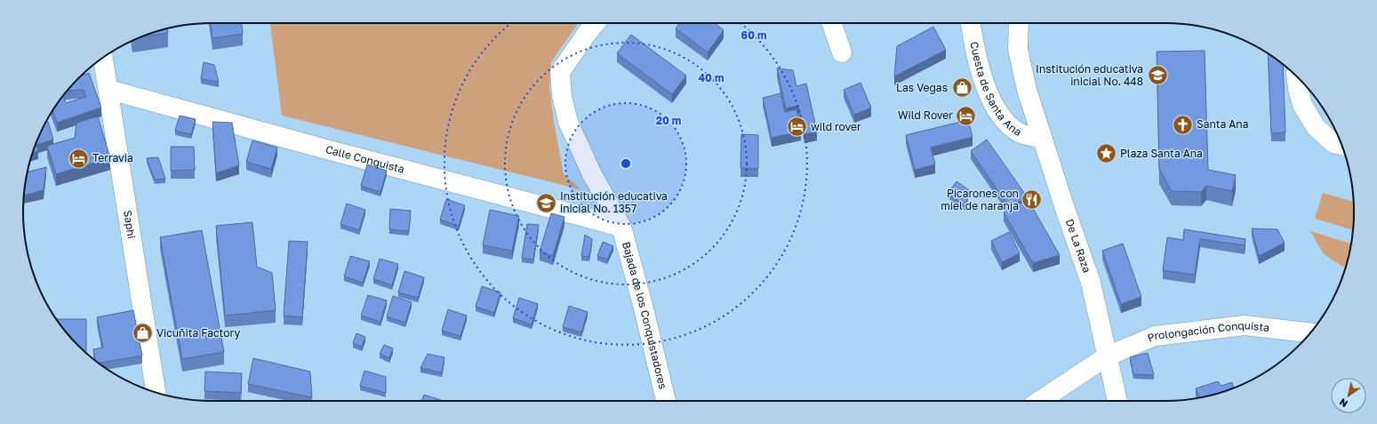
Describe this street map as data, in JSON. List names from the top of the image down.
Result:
{
  "streets": {
    "street": [
      "Cuesta de Santa Ana",
      "Calle Conquista",
      "Saphi",
      "De La Raza",
      "Bajada de los Conquistadores",
      "Prolongación Conquista"
    ]
  },
  "crossings": [
    ["Cuesta de Santa Ana", "De La Raza"],
    ["Calle Conquista", "Saphi"],
    ["Calle Conquista", "Bajada de los Conquistadores"],
    ["De La Raza", "Prolongación Conquista"]
  ],
  "places": {
    "school or university": ["Institución educativa inicial No. 448", "Institución educativa inicial No. 1357"],
    "shop": ["Las Vegas", "Vicuñita Factory"],
    "hotel": ["Wild Rover", "wild rover", "Terravia"],
    "church": ["Santa Ana"],
    "place": ["Plaza Santa Ana"],
    "restaurant": ["Picarones con miel de naranja"]
  },
  "north": "bottom left",
  "rings": ["60 m", "40 m", "20 m"]
}
